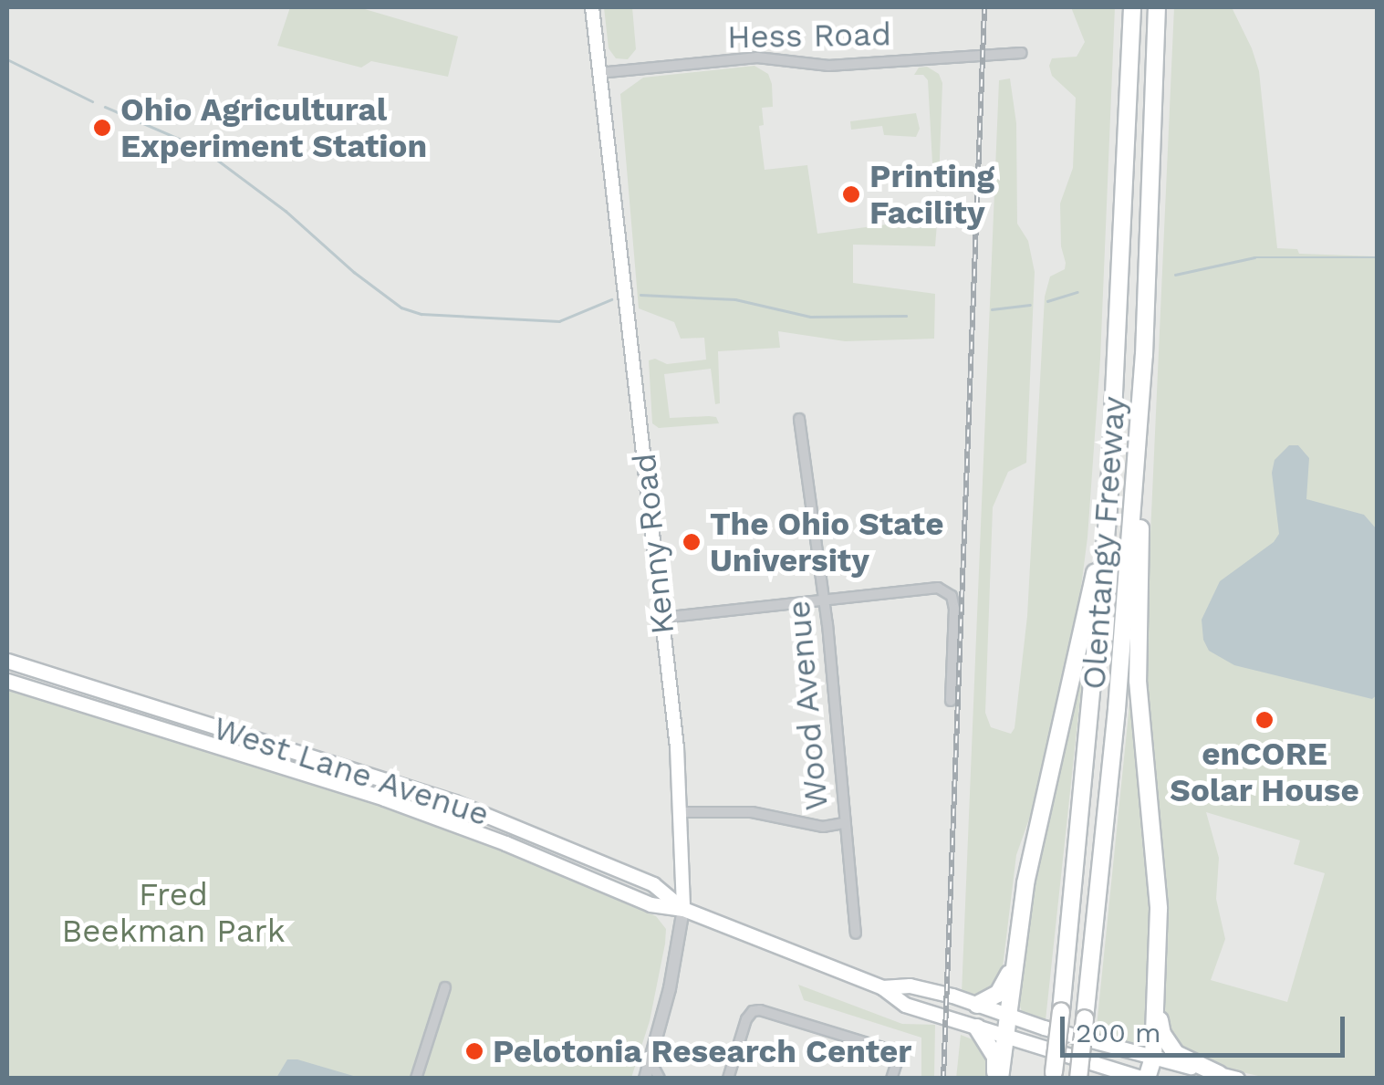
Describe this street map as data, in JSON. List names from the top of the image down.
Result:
{
  "streets": {
    "highway": ["Olentangy Freeway"],
    "main road": ["Kenny Road", "West Lane Avenue"],
    "street": ["Hess Road", "Wood Avenue"]
  },
  "crossings": [
    ["Hess Road", "Kenny Road"],
    ["Kenny Road", "West Lane Avenue"]
  ],
  "parks": ["Fred Beekman Park"],
  "places": [
    "Ohio Agricultural Experiment Station",
    "Printing Facility",
    "The Ohio State University",
    "enCORE Solar House",
    "Pelotonia Research Center"
  ],
  "scale_bar": "200 m"
}
